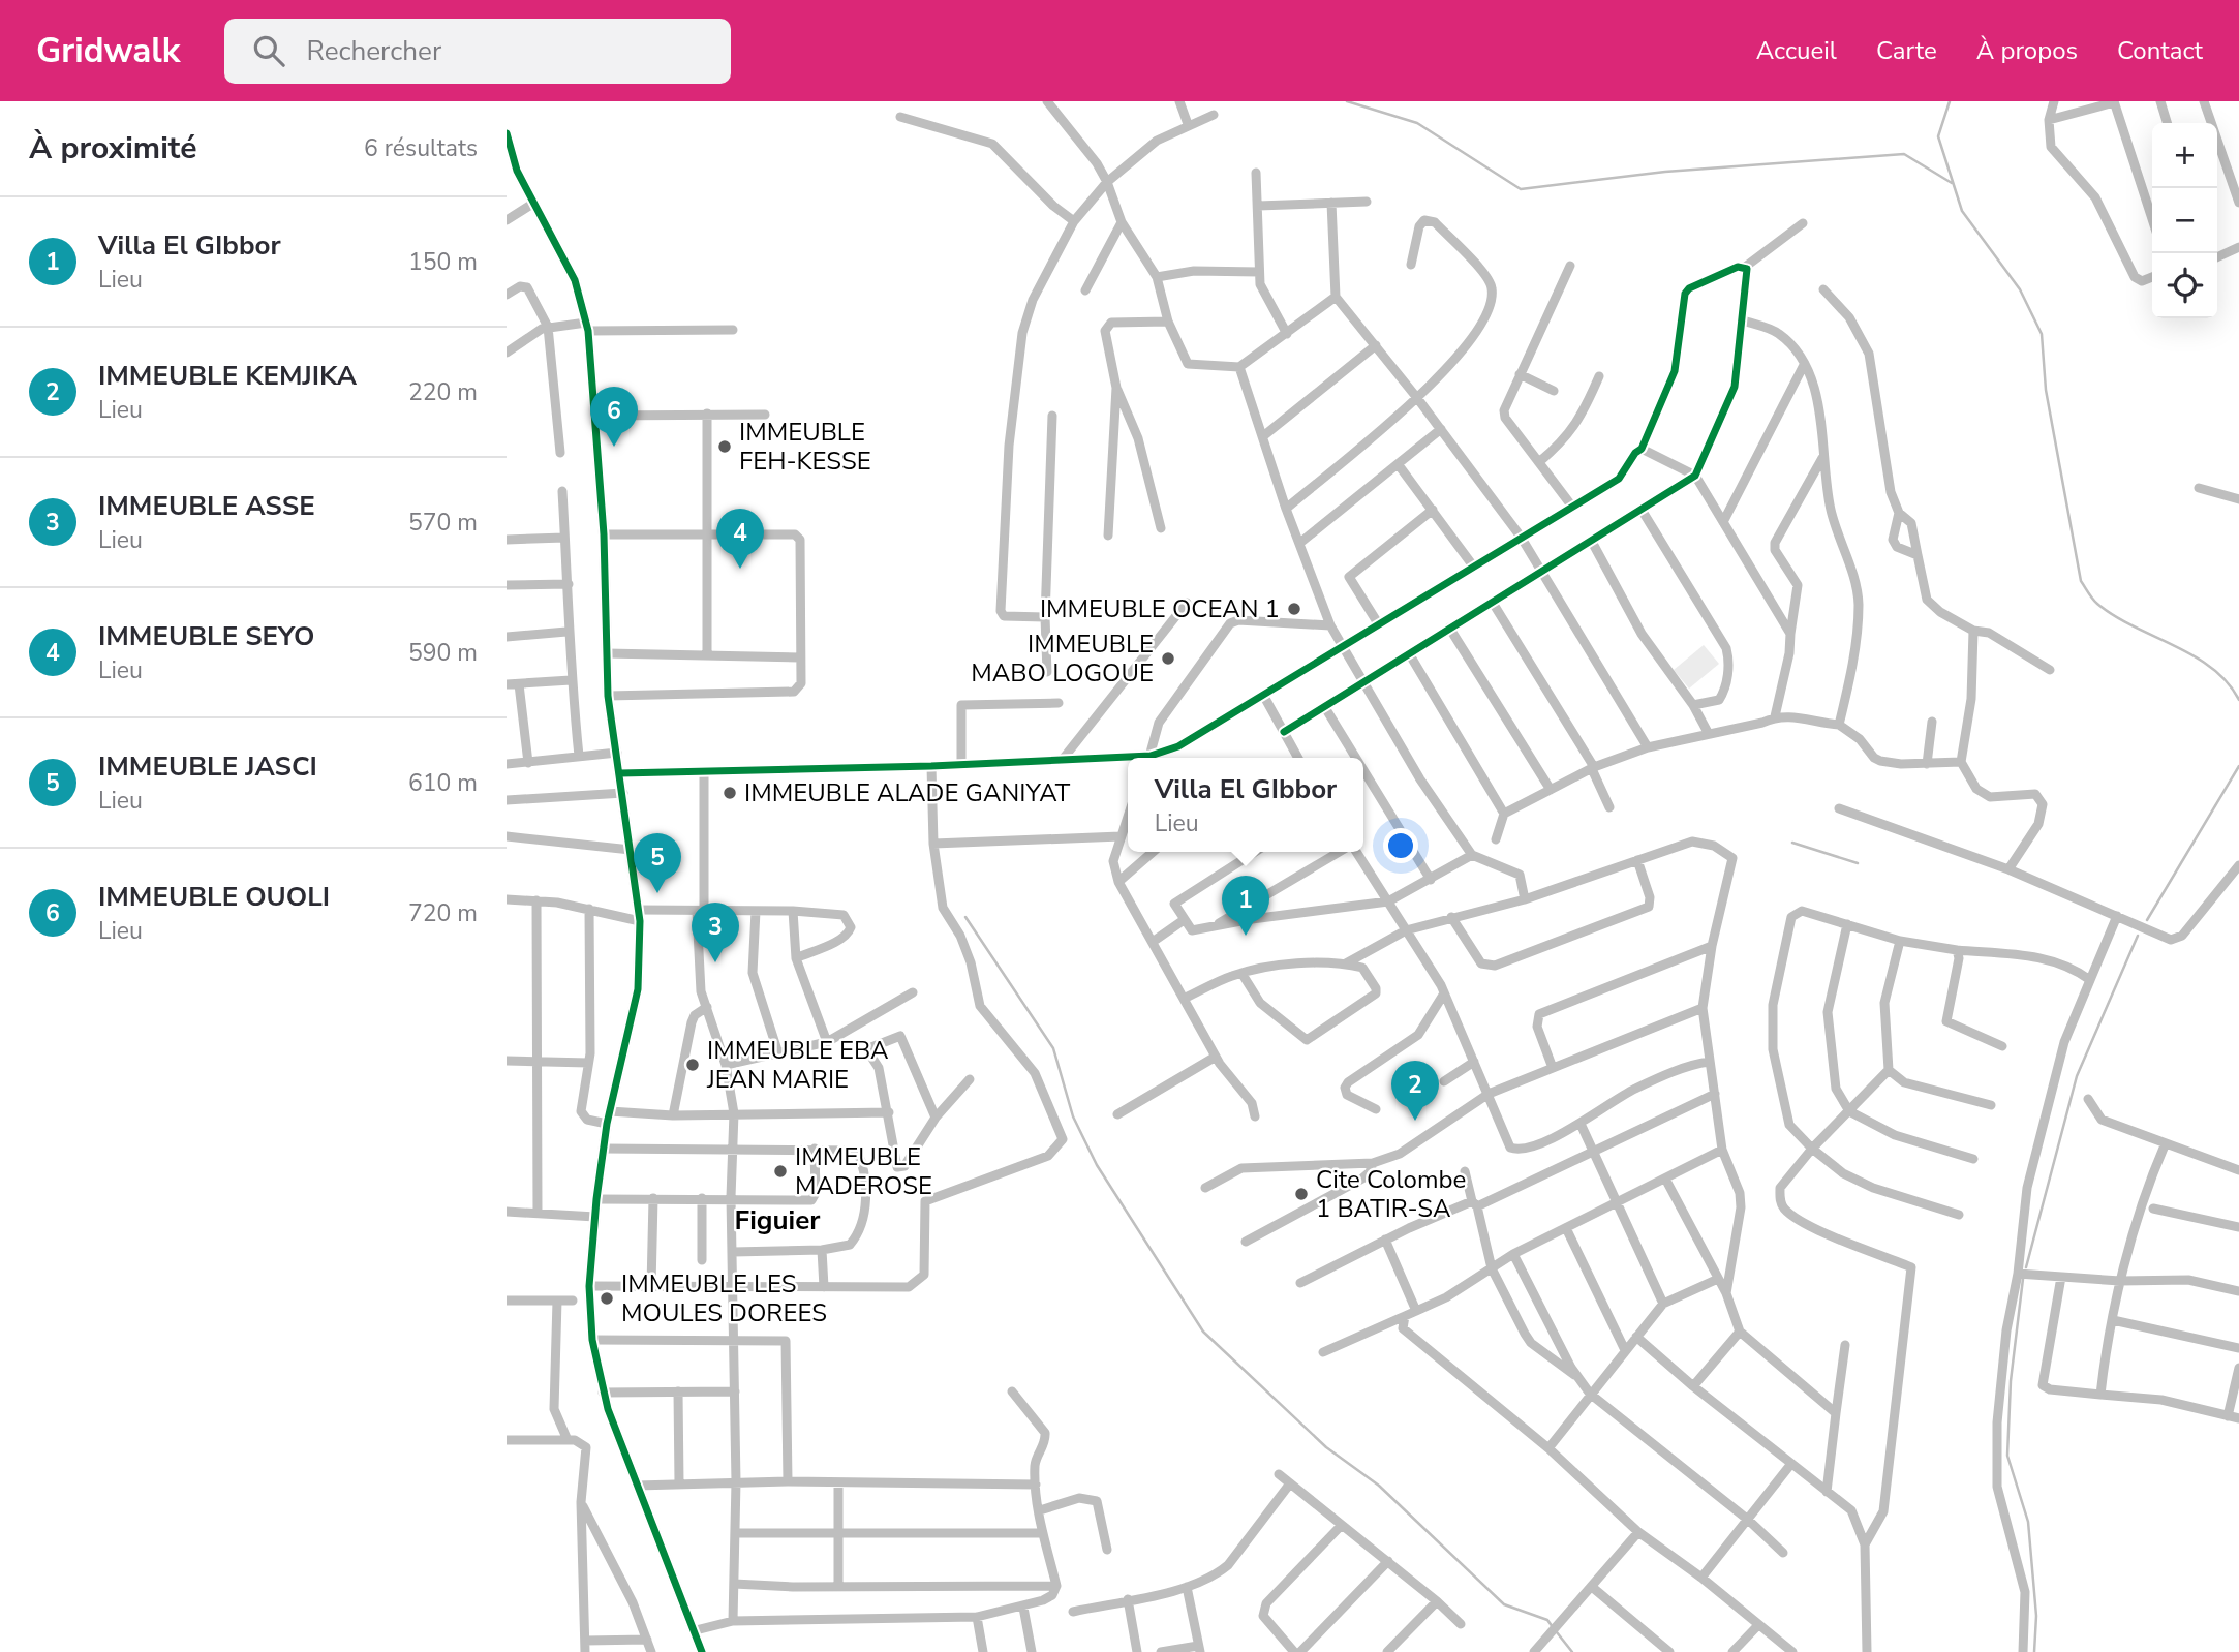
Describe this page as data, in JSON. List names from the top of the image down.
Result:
{
  "districts": ["Figuier"],
  "places": [
    "IMMEUBLE FEH-KESSE",
    "IMMEUBLE OCEAN 1",
    "IMMEUBLE MABO LOGOUE",
    "IMMEUBLE ALADE GANIYAT",
    "IMMEUBLE EBA JEAN MARIE",
    "IMMEUBLE MADEROSE",
    "Cite Colombe 1 BATIR-SA",
    "IMMEUBLE LES MOULES DOREES"
  ],
  "page": {
    "header": "Gridwalk",
    "search": "Rechercher",
    "nav": [
      "Accueil",
      "Carte",
      "À propos",
      "Contact"
    ],
    "heading": ["À proximité", "6 résultats"],
    "map_buttons": ["+", "−"],
    "list": [
      {
        "mark": "1",
        "name": "Villa El GIbbor",
        "note": "Lieu",
        "value": "150 m"
      },
      {
        "mark": "2",
        "name": "IMMEUBLE KEMJIKA",
        "note": "Lieu",
        "value": "220 m"
      },
      {
        "mark": "3",
        "name": "IMMEUBLE ASSE",
        "note": "Lieu",
        "value": "570 m"
      },
      {
        "mark": "4",
        "name": "IMMEUBLE SEYO",
        "note": "Lieu",
        "value": "590 m"
      },
      {
        "mark": "5",
        "name": "IMMEUBLE JASCI",
        "note": "Lieu",
        "value": "610 m"
      },
      {
        "mark": "6",
        "name": "IMMEUBLE OUOLI",
        "note": "Lieu",
        "value": "720 m"
      }
    ],
    "pins": [
      "6",
      "4",
      "5",
      "1",
      "3",
      "2"
    ],
    "popup": ["Villa El GIbbor", "Lieu"]
  }
}
